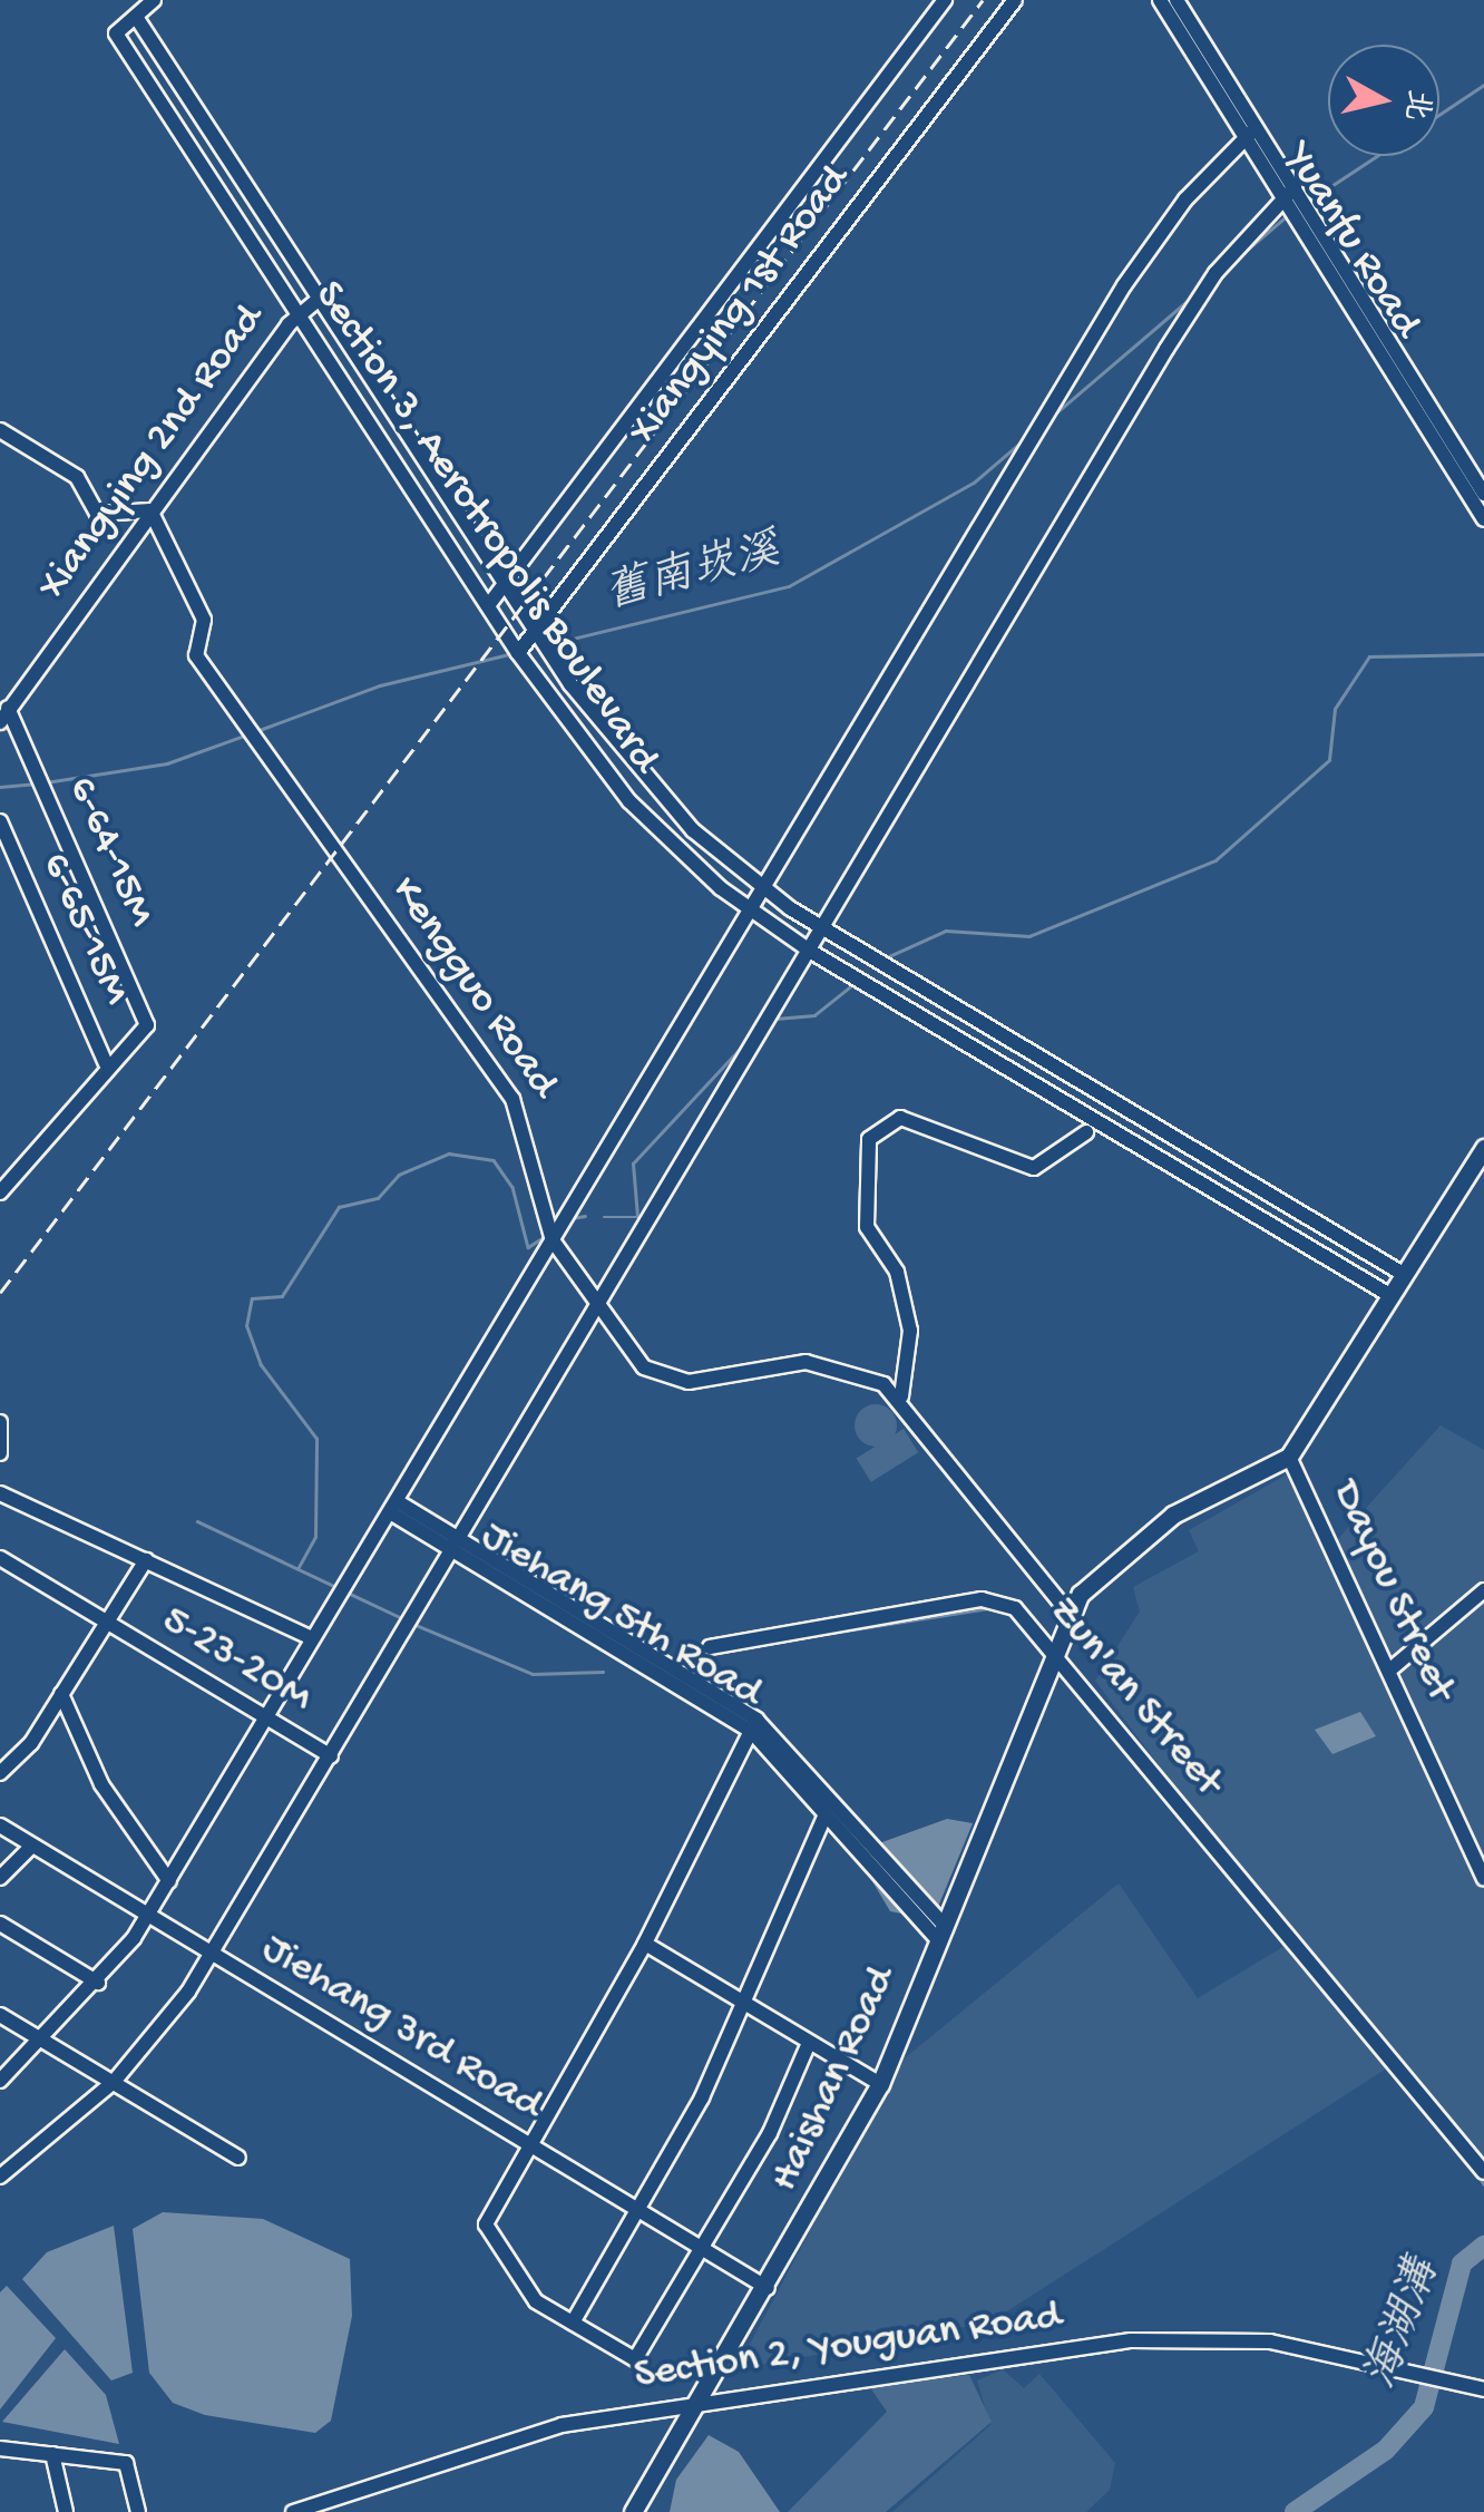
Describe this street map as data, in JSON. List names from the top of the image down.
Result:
{
  "streets": {
    "main road": ["Haishan Road"],
    "street": [
      "Yuanfu Road",
      "Xiangying 1st Road",
      "Xiangying 2nd Road",
      "Section 3, Aerotropolis Boulevard",
      "6-64-15M",
      "6-65-15M",
      "Kengguo Road",
      "Dayou Street",
      "Jiehang 5th Road",
      "5-23-20M",
      "Zun'an Street",
      "Jiehang 3rd Road",
      "Section 2, Youguan Road"
    ]
  },
  "crossings": [
    ["Xiangying 1st Road", "Section 3, Aerotropolis Boulevard"],
    ["Xiangying 2nd Road", "Section 3, Aerotropolis Boulevard"],
    ["Xiangying 2nd Road", "6-64-15M"],
    ["Xiangying 2nd Road", "Kengguo Road"],
    ["6-64-15M", "6-65-15M"],
    ["Jiehang 5th Road", "Haishan Road"],
    ["Zun'an Street", "Haishan Road"],
    ["Jiehang 3rd Road", "Haishan Road"],
    ["Haishan Road", "Section 2, Youguan Road"]
  ],
  "water": ["舊南崁溪", "海湖溝"],
  "north": "right"
}
